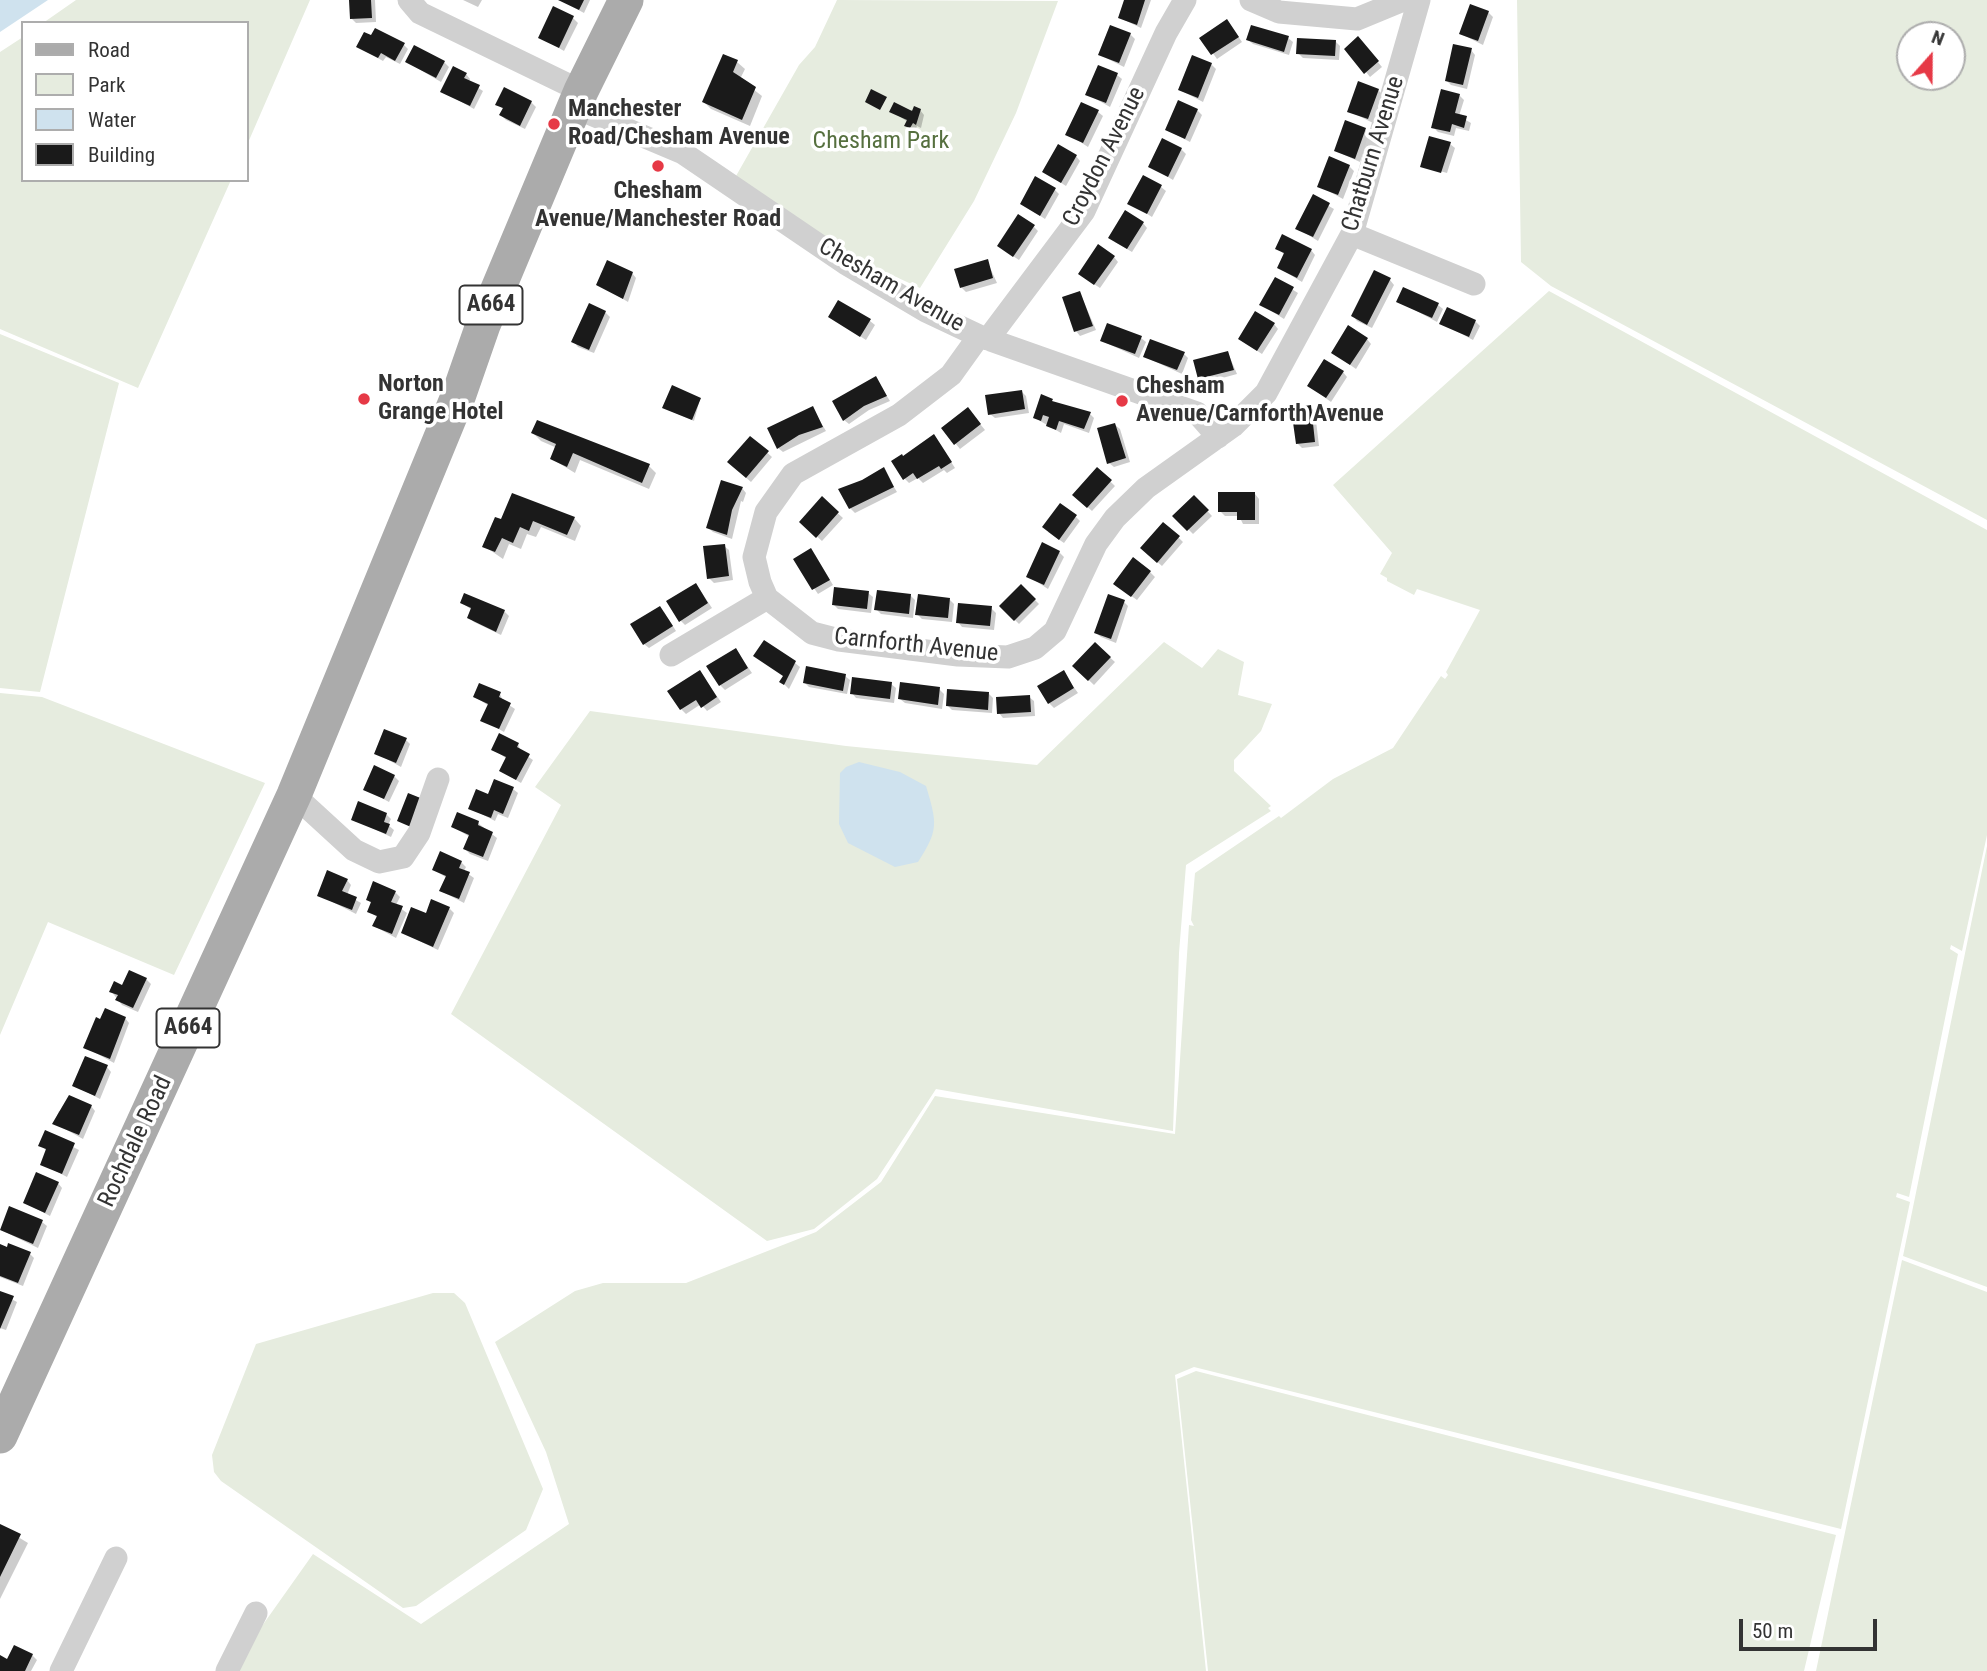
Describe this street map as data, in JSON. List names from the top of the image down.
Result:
{
  "streets": {
    "main road": ["A664", "Rochdale Road"],
    "street": [
      "Chatburn Avenue",
      "Croydon Avenue",
      "Chesham Avenue",
      "Carnforth Avenue"
    ]
  },
  "crossings": [
    ["Chatburn Avenue", "Chesham Avenue"],
    ["Chatburn Avenue", "Carnforth Avenue"],
    ["Croydon Avenue", "Chesham Avenue"],
    ["Chesham Avenue", "A664"],
    ["Chesham Avenue", "Carnforth Avenue"],
    ["Chesham Avenue", "Rochdale Road"],
    ["A664", "Rochdale Road"]
  ],
  "parks": ["Chesham Park"],
  "places": [
    "Manchester Road/Chesham Avenue",
    "Chesham Avenue/Manchester Road",
    "Norton Grange Hotel",
    "Chesham Avenue/Carnforth Avenue"
  ],
  "legend": [
    "Road",
    "Park",
    "Water",
    "Building"
  ],
  "scale_bar": "50 m",
  "north": "top"
}
